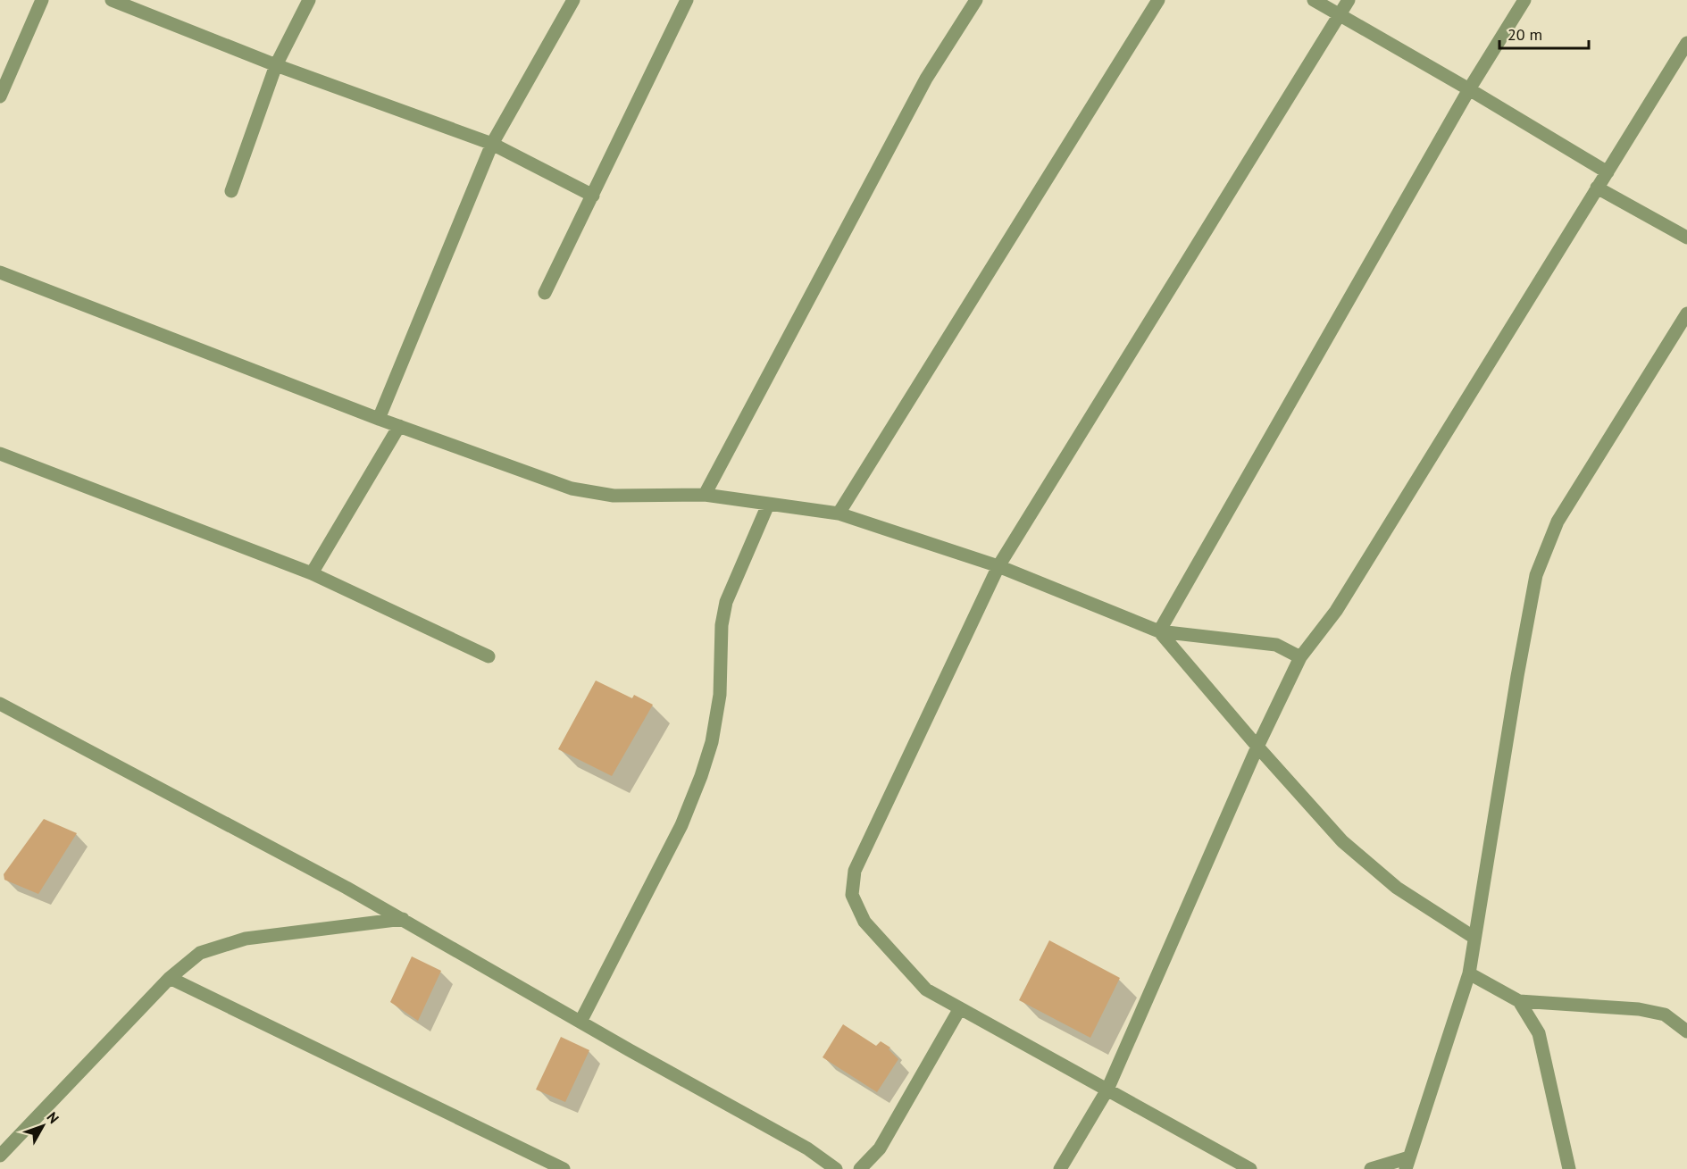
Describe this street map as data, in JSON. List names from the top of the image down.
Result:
{
  "scale_bar": "20 m",
  "north": "top right"
}
